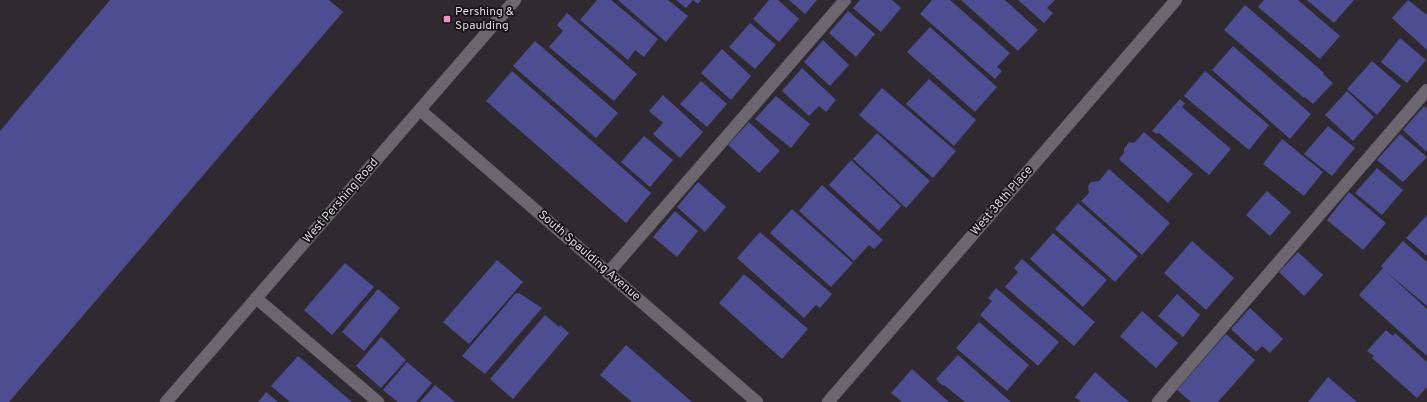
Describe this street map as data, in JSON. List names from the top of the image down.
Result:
{
  "streets": {
    "street": ["West Pershing Road", "West 38th Place", "South Spaulding Avenue"]
  },
  "crossings": [
    ["West Pershing Road", "South Spaulding Avenue"]
  ],
  "places": {
    "transit": ["Pershing & Spaulding"]
  }
}
